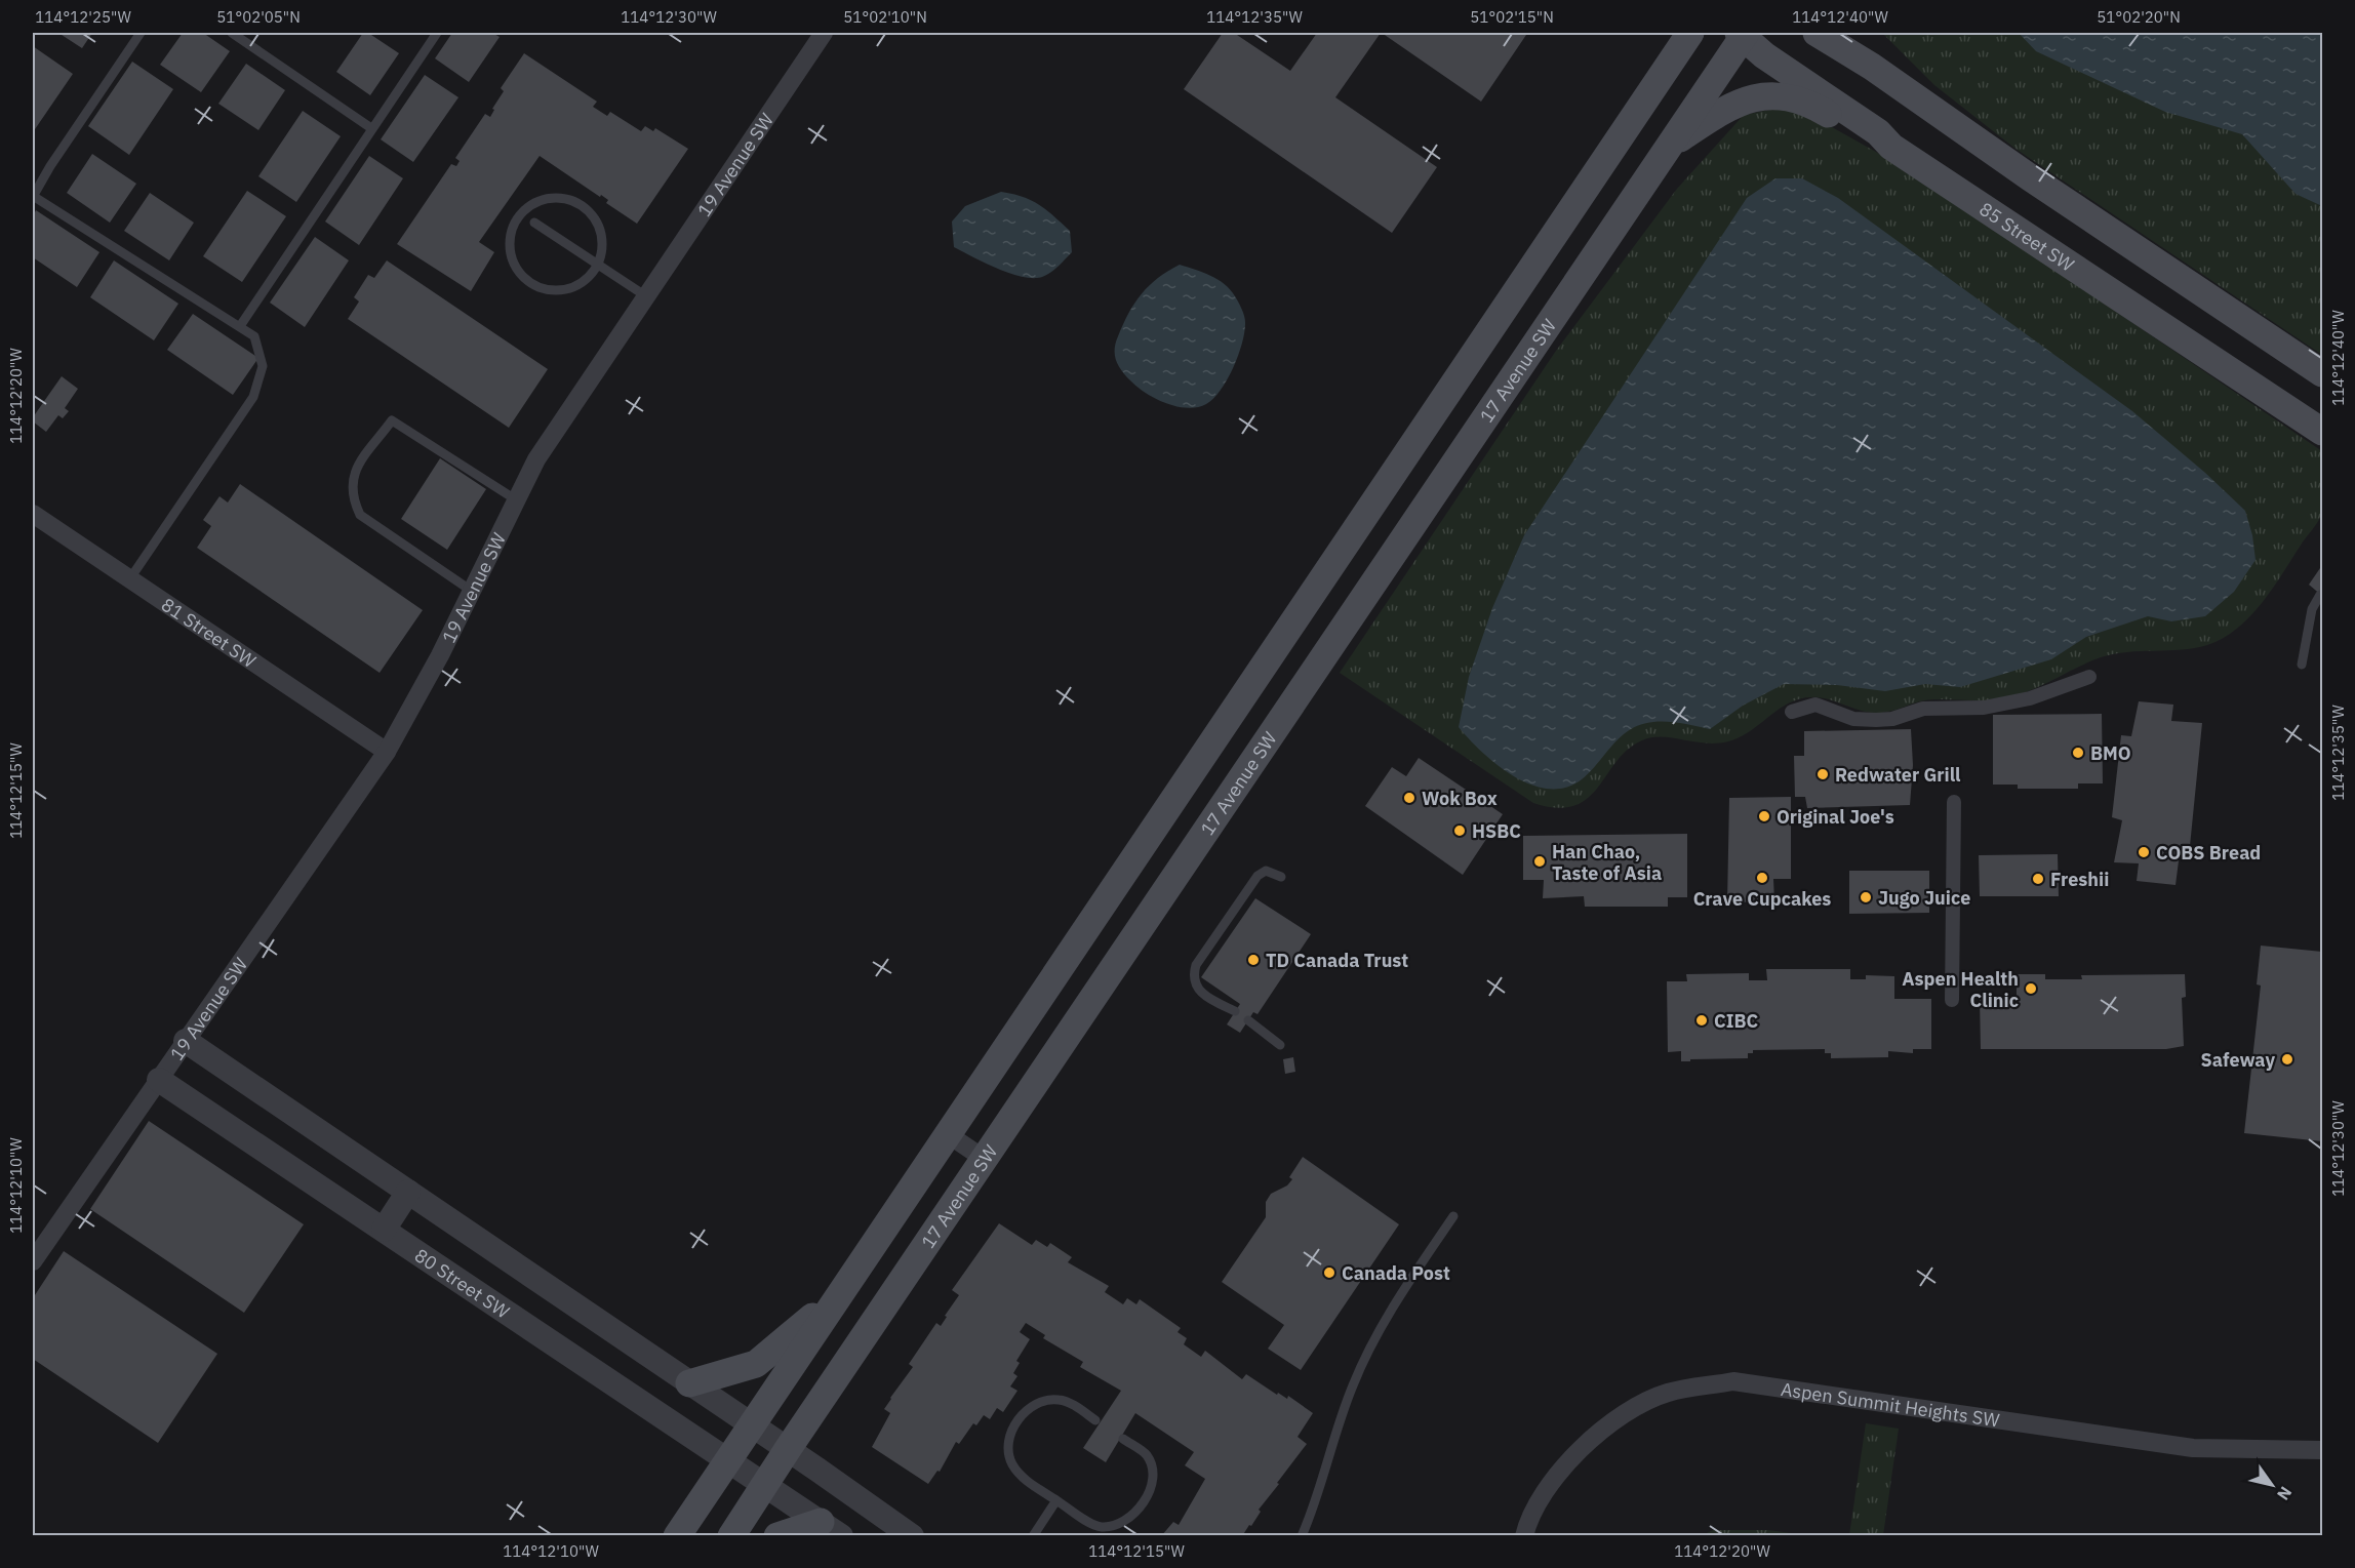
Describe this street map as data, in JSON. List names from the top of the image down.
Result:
{
  "streets": {
    "main road": ["85 Street SW", "17 Avenue SW"],
    "street": [
      "19 Avenue SW",
      "81 Street SW",
      "80 Street SW",
      "Aspen Summit Heights SW"
    ]
  },
  "crossings": [
    ["19 Avenue SW", "81 Street SW"],
    ["19 Avenue SW", "80 Street SW"],
    ["85 Street SW", "17 Avenue SW"],
    ["17 Avenue SW", "80 Street SW"]
  ],
  "places": [
    "BMO",
    "Redwater Grill",
    "Wok Box",
    "Original Joe's",
    "HSBC",
    "COBS Bread",
    "Han Chao, Taste of Asia",
    "Crave Cupcakes",
    "Freshii",
    "Jugo Juice",
    "TD Canada Trust",
    "Aspen Health Clinic",
    "CIBC",
    "Safeway",
    "Canada Post"
  ],
  "north": "bottom right",
  "coordinates": [
    "114°12'25\"W",
    "51°02'05\"N",
    "114°12'30\"W",
    "51°02'10\"N",
    "114°12'35\"W",
    "51°02'15\"N",
    "114°12'40\"W",
    "51°02'20\"N",
    "114°12'20\"W",
    "114°12'15\"W",
    "114°12'10\"W"
  ]
}
